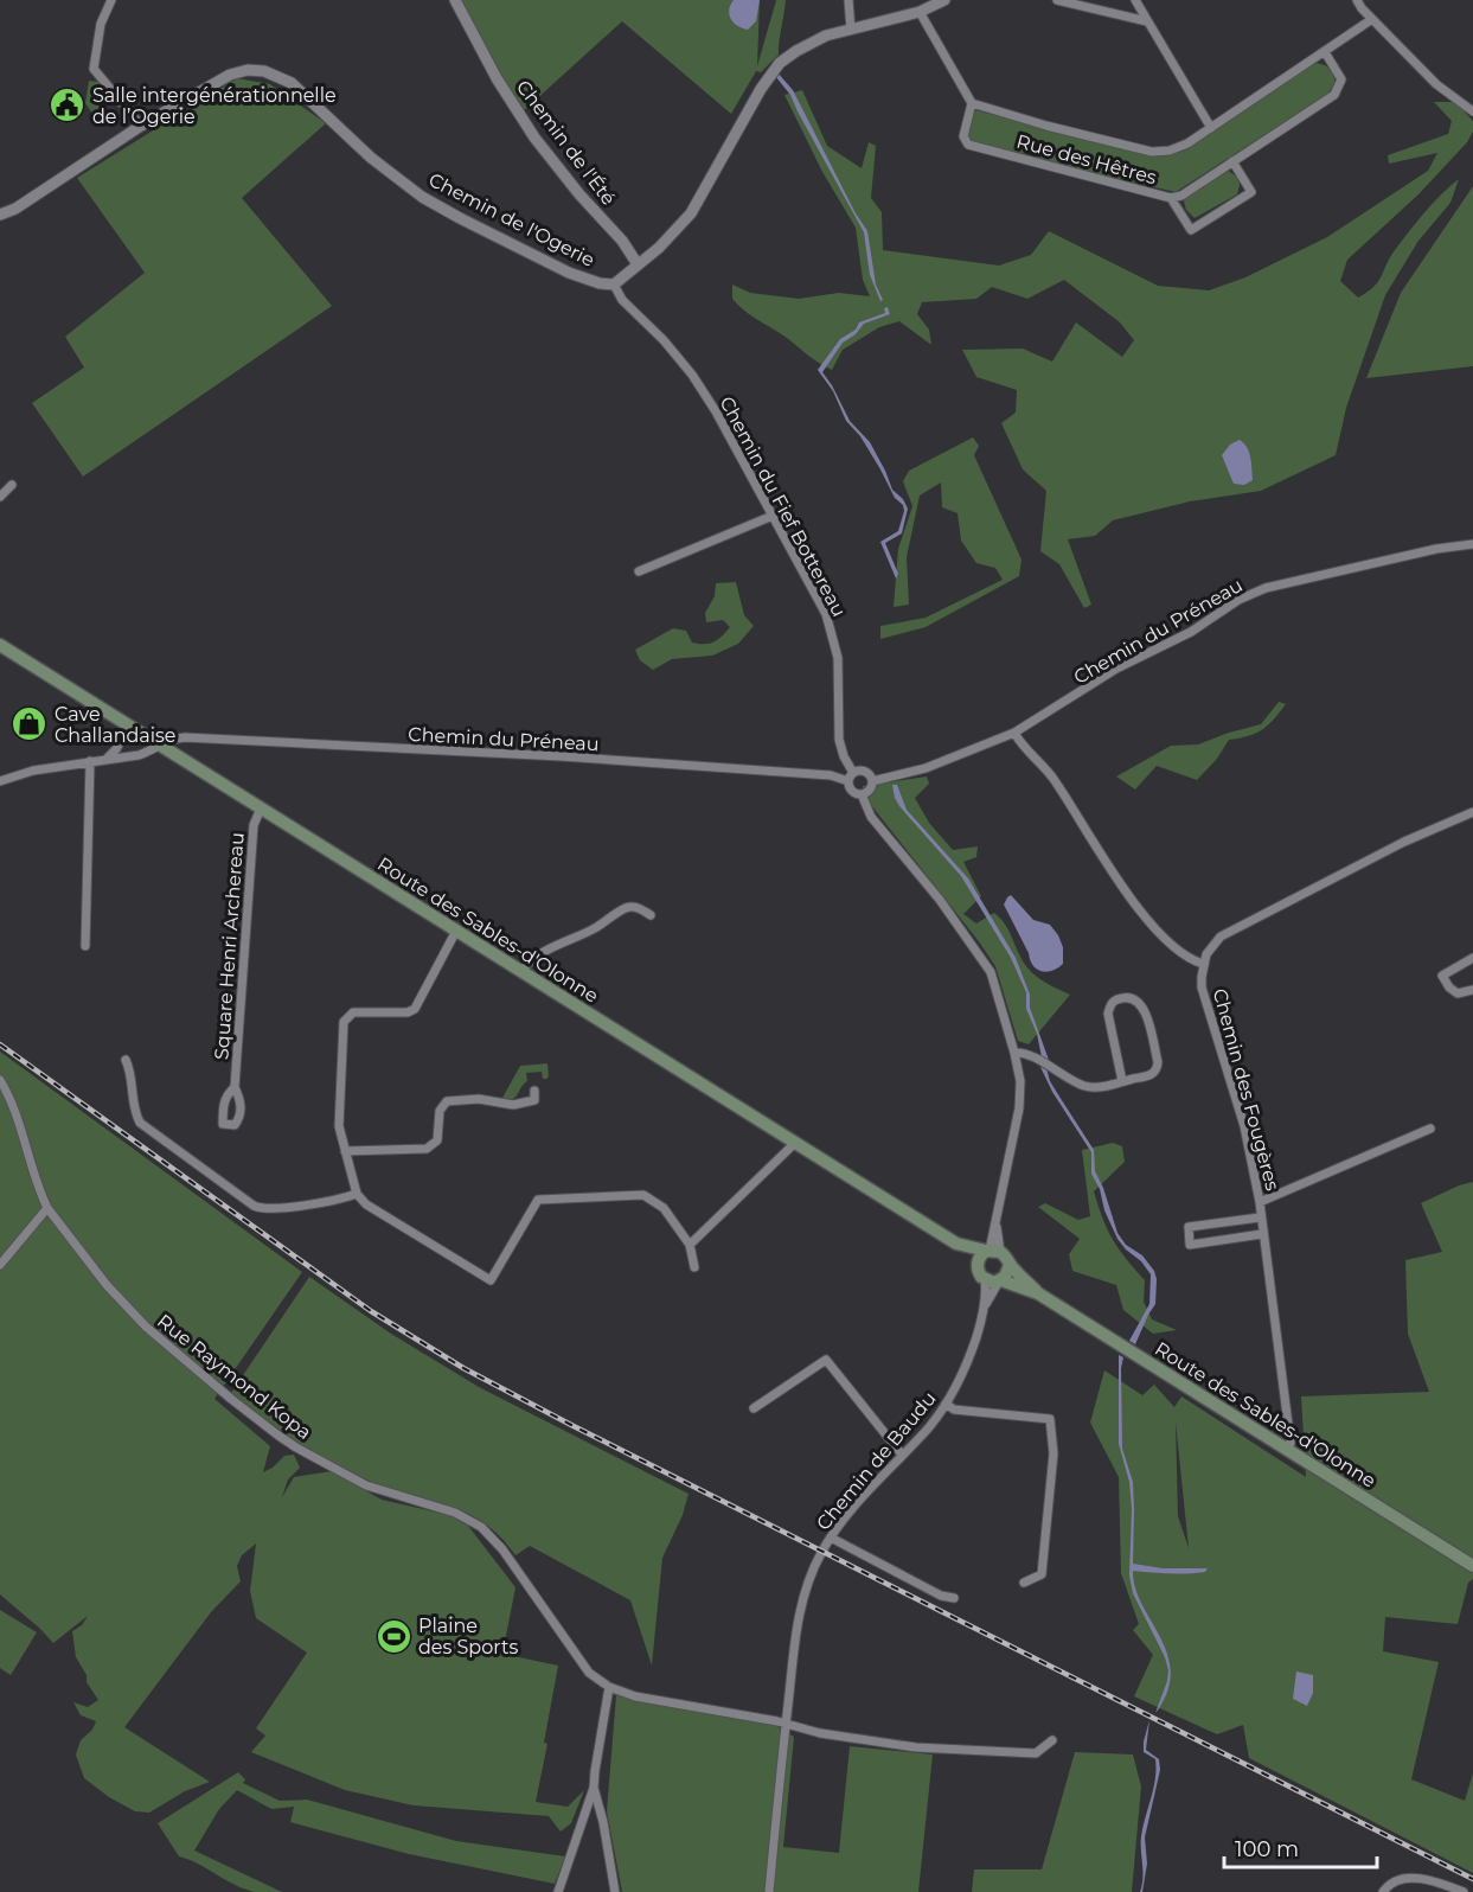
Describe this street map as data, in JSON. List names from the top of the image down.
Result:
{
  "streets": {
    "main road": ["Route des Sables-d'Olonne"],
    "street": [
      "Chemin de l'Été",
      "Rue des Hêtres",
      "Chemin de l'Ogerie",
      "Chemin du Fief Bottereau",
      "Chemin du Préneau",
      "Square Henri Archereau",
      "Chemin des Fougères",
      "Rue Raymond Kopa",
      "Chemin de Baudu"
    ]
  },
  "crossings": [
    ["Chemin de l'Été", "Chemin de l'Ogerie"],
    ["Chemin de l'Ogerie", "Chemin du Fief Bottereau"],
    ["Chemin du Fief Bottereau", "Chemin du Préneau"],
    ["Chemin du Préneau", "Route des Sables-d'Olonne"],
    ["Route des Sables-d'Olonne", "Square Henri Archereau"],
    ["Route des Sables-d'Olonne", "Chemin des Fougères"],
    ["Route des Sables-d'Olonne", "Chemin de Baudu"],
    ["Rue Raymond Kopa", "Chemin de Baudu"]
  ],
  "places": {
    "public building": ["Salle intergénérationnelle de l’Ogerie"],
    "shop": ["Cave Challandaise"],
    "sports": ["Plaine des Sports"]
  },
  "scale_bar": "100 m"
}
